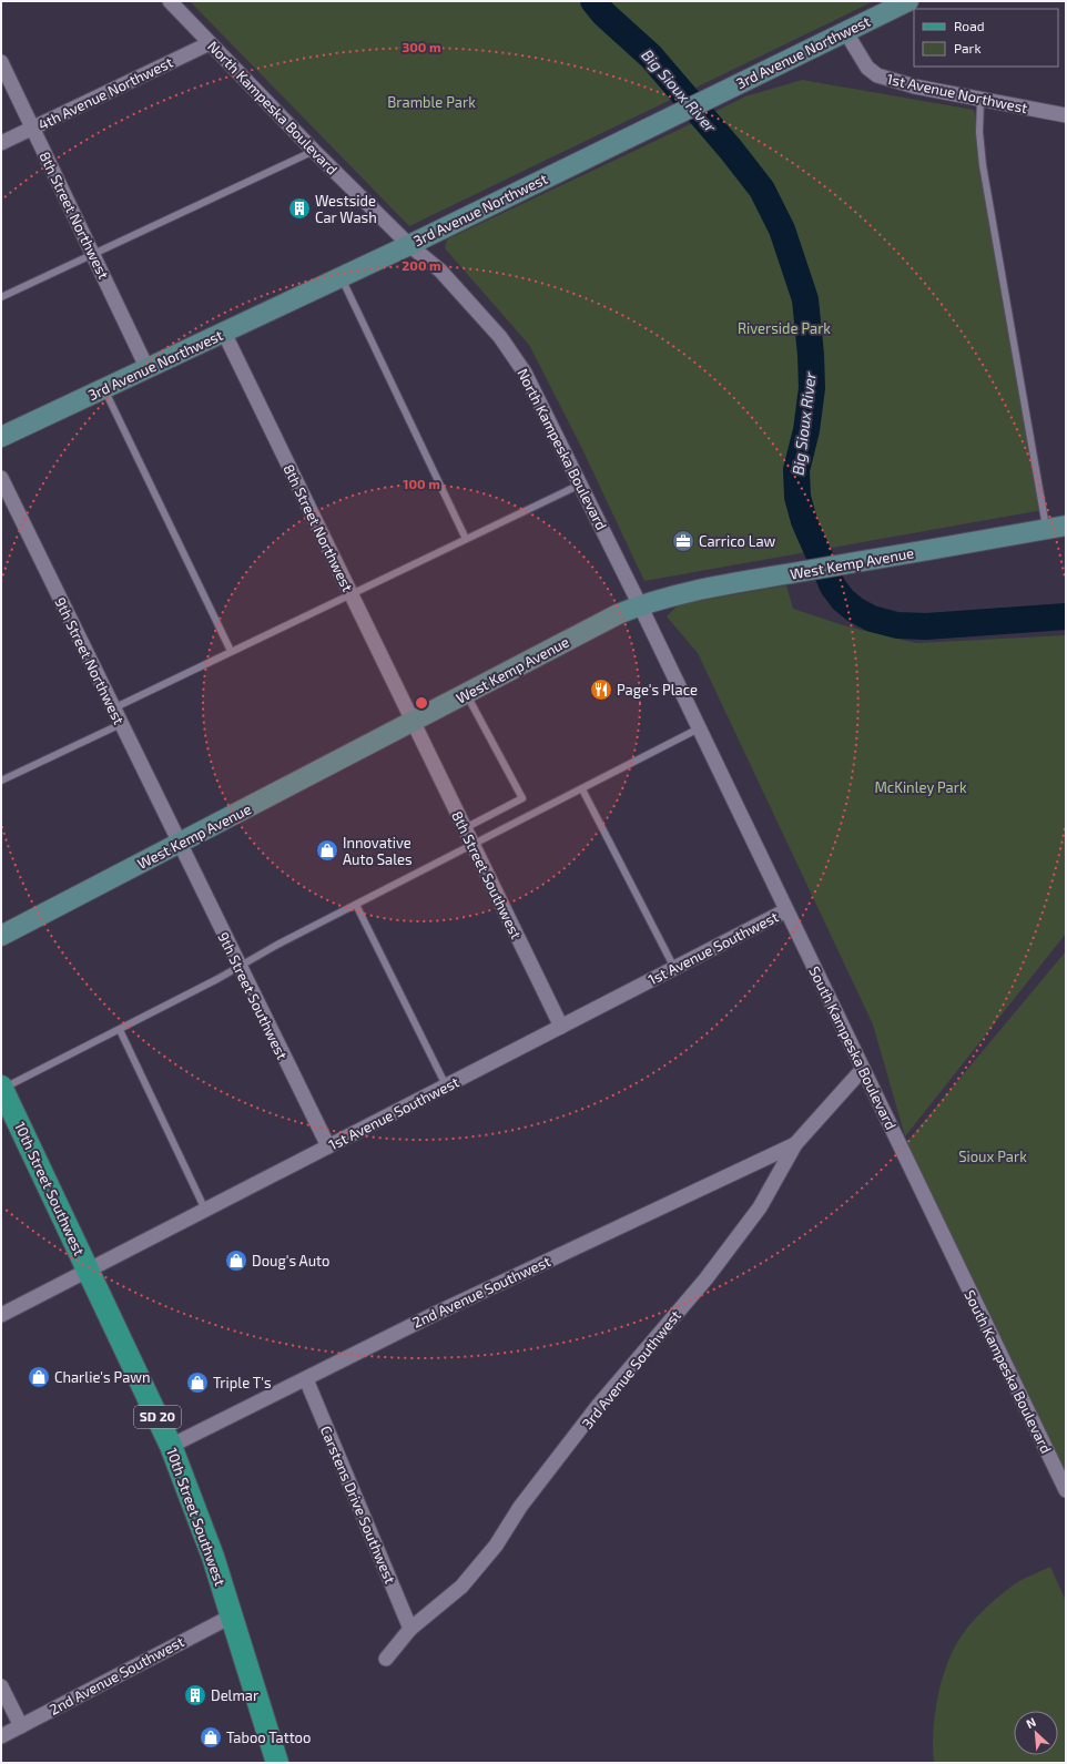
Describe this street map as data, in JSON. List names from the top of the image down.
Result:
{
  "streets": {
    "main road": [
      "3rd Avenue Northwest",
      "West Kemp Avenue",
      "10th Street Southwest",
      "SD 20"
    ],
    "street": [
      "4th Avenue Northwest",
      "1st Avenue Northwest",
      "North Kampeska Boulevard",
      "8th Street Northwest",
      "9th Street Northwest",
      "8th Street Southwest",
      "1st Avenue Southwest",
      "9th Street Southwest",
      "South Kampeska Boulevard",
      "2nd Avenue Southwest",
      "3rd Avenue Southwest",
      "Carstens Drive Southwest"
    ]
  },
  "crossings": [
    ["3rd Avenue Northwest", "1st Avenue Northwest"],
    ["3rd Avenue Northwest", "North Kampeska Boulevard"],
    ["3rd Avenue Northwest", "8th Street Northwest"],
    ["4th Avenue Northwest", "North Kampeska Boulevard"],
    ["4th Avenue Northwest", "8th Street Northwest"],
    ["North Kampeska Boulevard", "West Kemp Avenue"],
    ["North Kampeska Boulevard", "South Kampeska Boulevard"],
    ["8th Street Northwest", "West Kemp Avenue"],
    ["8th Street Northwest", "8th Street Southwest"],
    ["West Kemp Avenue", "9th Street Northwest"],
    ["West Kemp Avenue", "8th Street Southwest"],
    ["West Kemp Avenue", "9th Street Southwest"],
    ["West Kemp Avenue", "South Kampeska Boulevard"],
    ["9th Street Northwest", "9th Street Southwest"],
    ["8th Street Southwest", "1st Avenue Southwest"],
    ["1st Avenue Southwest", "9th Street Southwest"],
    ["1st Avenue Southwest", "South Kampeska Boulevard"],
    ["1st Avenue Southwest", "10th Street Southwest"],
    ["South Kampeska Boulevard", "3rd Avenue Southwest"],
    ["10th Street Southwest", "2nd Avenue Southwest"],
    ["2nd Avenue Southwest", "3rd Avenue Southwest"],
    ["2nd Avenue Southwest", "Carstens Drive Southwest"],
    ["3rd Avenue Southwest", "Carstens Drive Southwest"]
  ],
  "water": ["Big Sioux River"],
  "parks": [
    "Bramble Park",
    "Riverside Park",
    "McKinley Park",
    "Sioux Park"
  ],
  "places": {
    "building": ["Westside Car Wash", "Delmar"],
    "office": ["Carrico Law"],
    "restaurant": ["Page's Place"],
    "shop": [
      "Innovative Auto Sales",
      "Doug's Auto",
      "Charlie's Pawn",
      "Triple T's",
      "Taboo Tattoo"
    ]
  },
  "legend": ["Road", "Park"],
  "north": "top left",
  "rings": ["300 m", "200 m", "100 m"]
}
